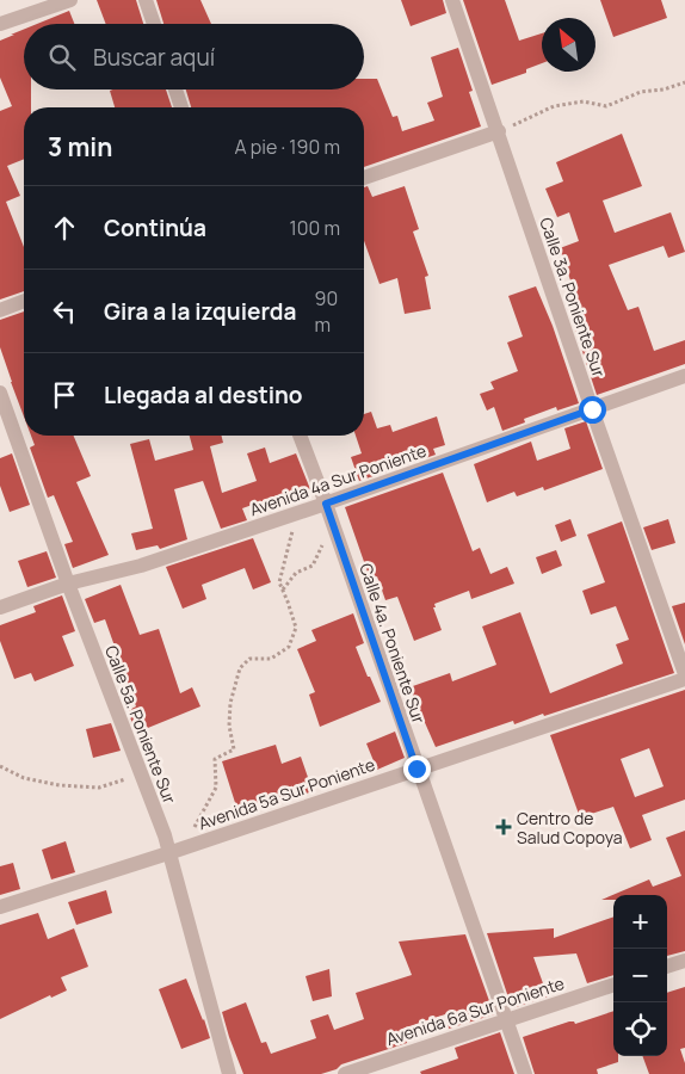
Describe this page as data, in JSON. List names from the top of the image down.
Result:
{
  "streets": {
    "street": [
      "Calle 3a. Poniente Sur",
      "Avenida 4a Sur Poniente",
      "Calle 4a. Poniente Sur",
      "Calle 5a. Poniente Sur",
      "Avenida 5a Sur Poniente",
      "Avenida 6a Sur Poniente"
    ]
  },
  "crossings": [
    ["Calle 3a. Poniente Sur", "Avenida 4a Sur Poniente"],
    ["Avenida 4a Sur Poniente", "Calle 4a. Poniente Sur"],
    ["Avenida 4a Sur Poniente", "Calle 5a. Poniente Sur"],
    ["Calle 4a. Poniente Sur", "Avenida 5a Sur Poniente"],
    ["Calle 4a. Poniente Sur", "Avenida 6a Sur Poniente"],
    ["Calle 5a. Poniente Sur", "Avenida 5a Sur Poniente"]
  ],
  "places": {
    "health": ["Centro de Salud Copoya"]
  },
  "north": "top left",
  "page": {
    "search": "Buscar aquí",
    "heading": ["3 min", "A pie · 190 m"],
    "list": [
      ["Continúa", "100 m"],
      ["Gira a la izquierda", "90 m"],
      "Llegada al destino"
    ],
    "map_buttons": ["+", "−"]
  }
}
